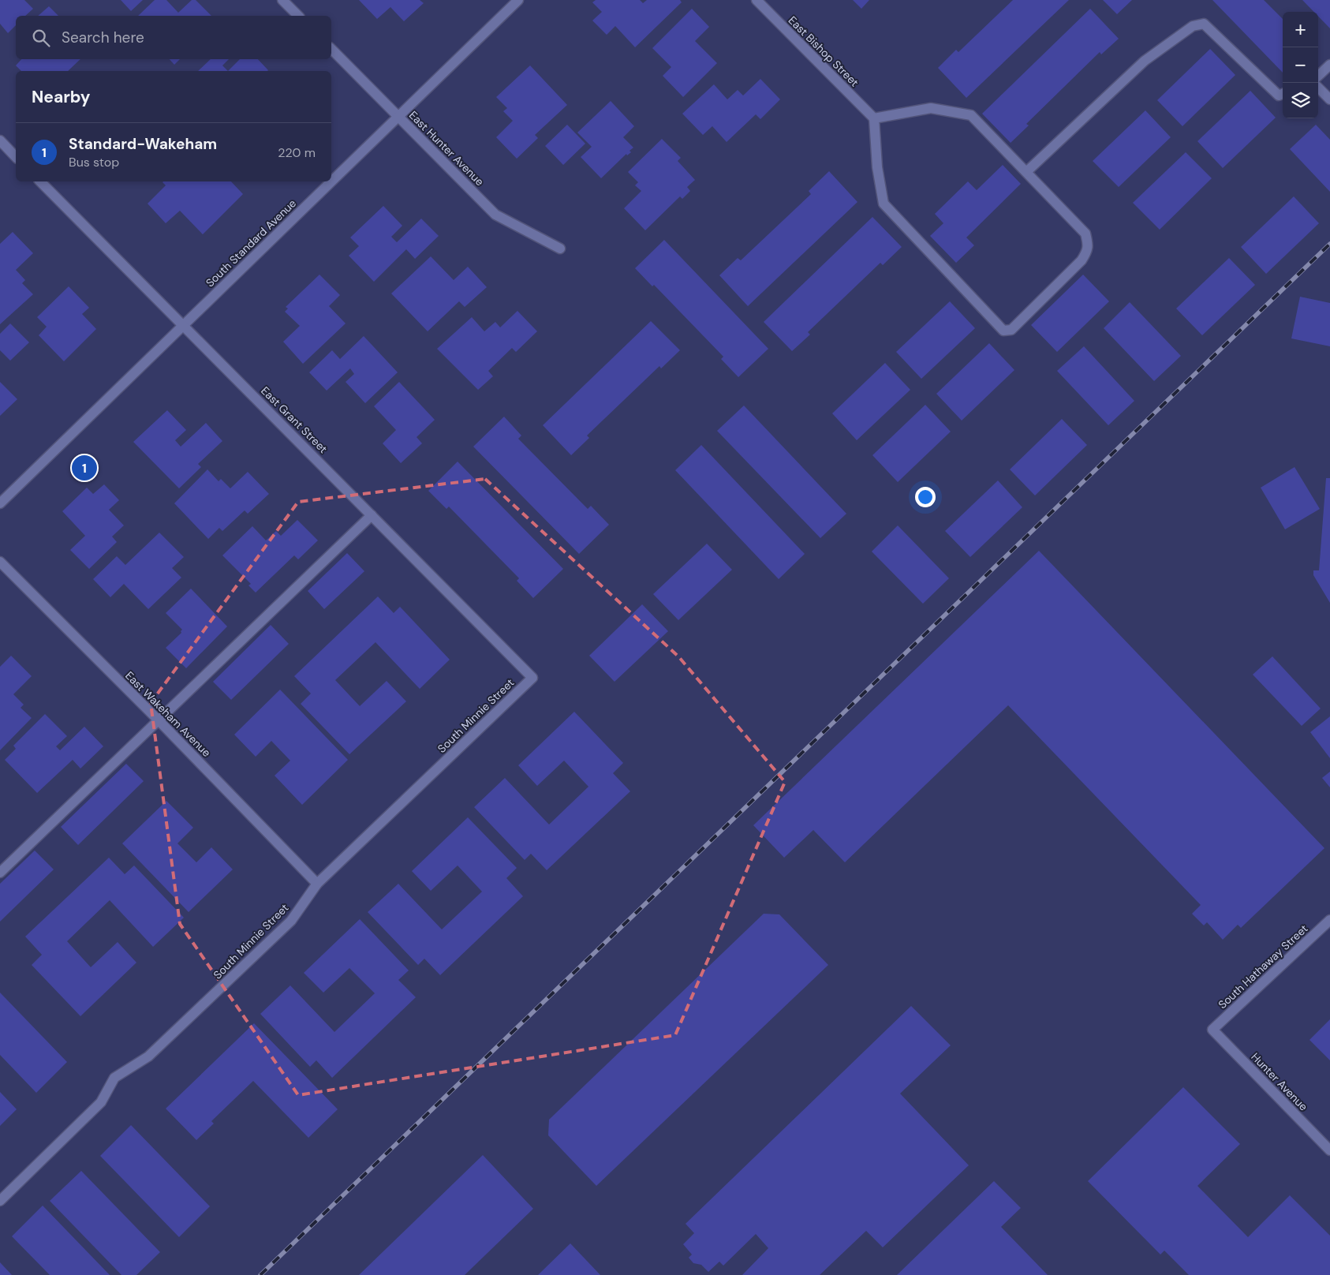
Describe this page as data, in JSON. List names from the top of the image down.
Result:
{
  "streets": {
    "street": [
      "East Bishop Street",
      "East Hunter Avenue",
      "South Standard Avenue",
      "East Grant Street",
      "East Wakeham Avenue",
      "South Minnie Street",
      "South Hathaway Street",
      "Hunter Avenue"
    ]
  },
  "crossings": [
    ["East Hunter Avenue", "South Standard Avenue"],
    ["South Standard Avenue", "East Grant Street"],
    ["East Grant Street", "South Minnie Street"],
    ["East Wakeham Avenue", "South Minnie Street"],
    ["South Hathaway Street", "Hunter Avenue"]
  ],
  "page": {
    "map_buttons": ["+", "−"],
    "search": "Search here",
    "heading": "Nearby",
    "list": [
      {
        "mark": "1",
        "name": "Standard-Wakeham",
        "note": "Bus stop",
        "value": "220 m"
      }
    ],
    "pins": "1"
  }
}
